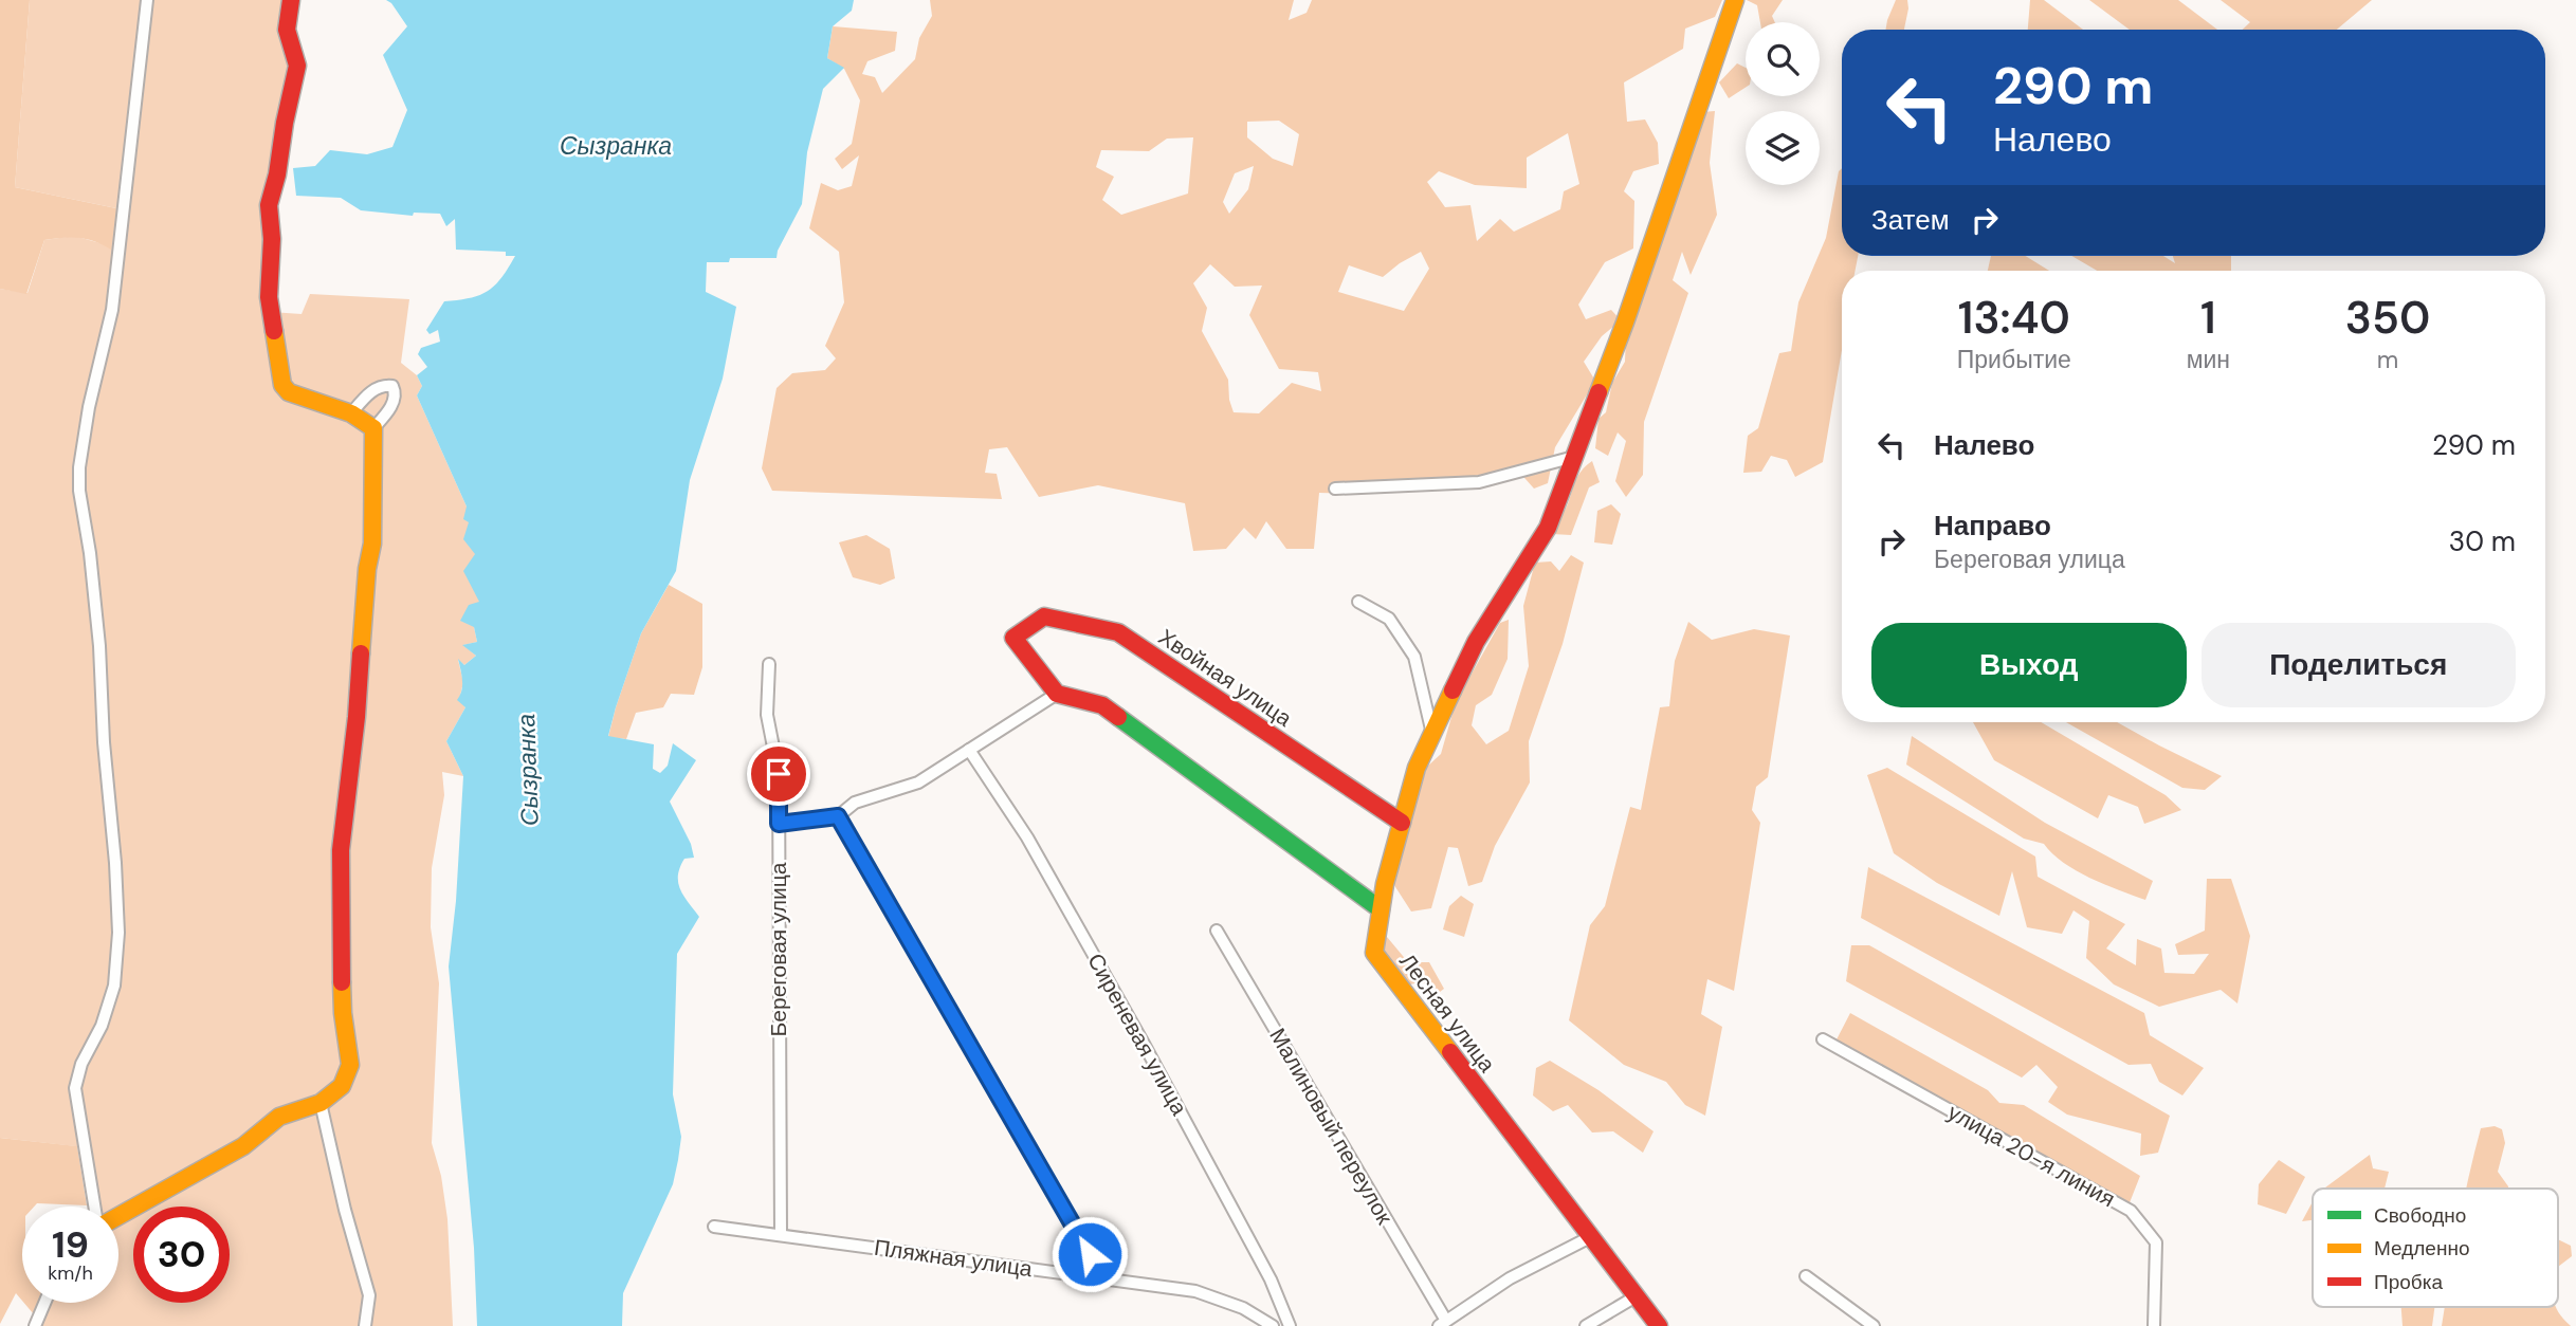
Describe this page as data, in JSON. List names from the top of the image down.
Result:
{
  "streets": {
    "street": [
      "Хвойная улица",
      "Береговая улица",
      "Лесная улица",
      "Сиреневая улица",
      "Малиновый переулок",
      "улица 20-я линия",
      "Пляжная улица"
    ]
  },
  "crossings": [
    ["Хвойная улица", "Лесная улица"],
    ["Береговая улица", "Пляжная улица"]
  ],
  "water": ["Сызранка"],
  "legend": ["Свободно", "Медленно", "Пробка"],
  "page": {
    "turn": ["290 m", "Налево"],
    "then": "Затем",
    "eta": [
      "13:40",
      "Прибытие",
      "1",
      "мин",
      "350",
      "m"
    ],
    "list": [
      {
        "name": "Налево",
        "value": "290 m"
      },
      {
        "name": "Направо",
        "note": "Береговая улица",
        "value": "30 m"
      }
    ],
    "buttons": ["Выход", "Поделиться"],
    "speed": "19 km/h",
    "limit": "30"
  }
}
